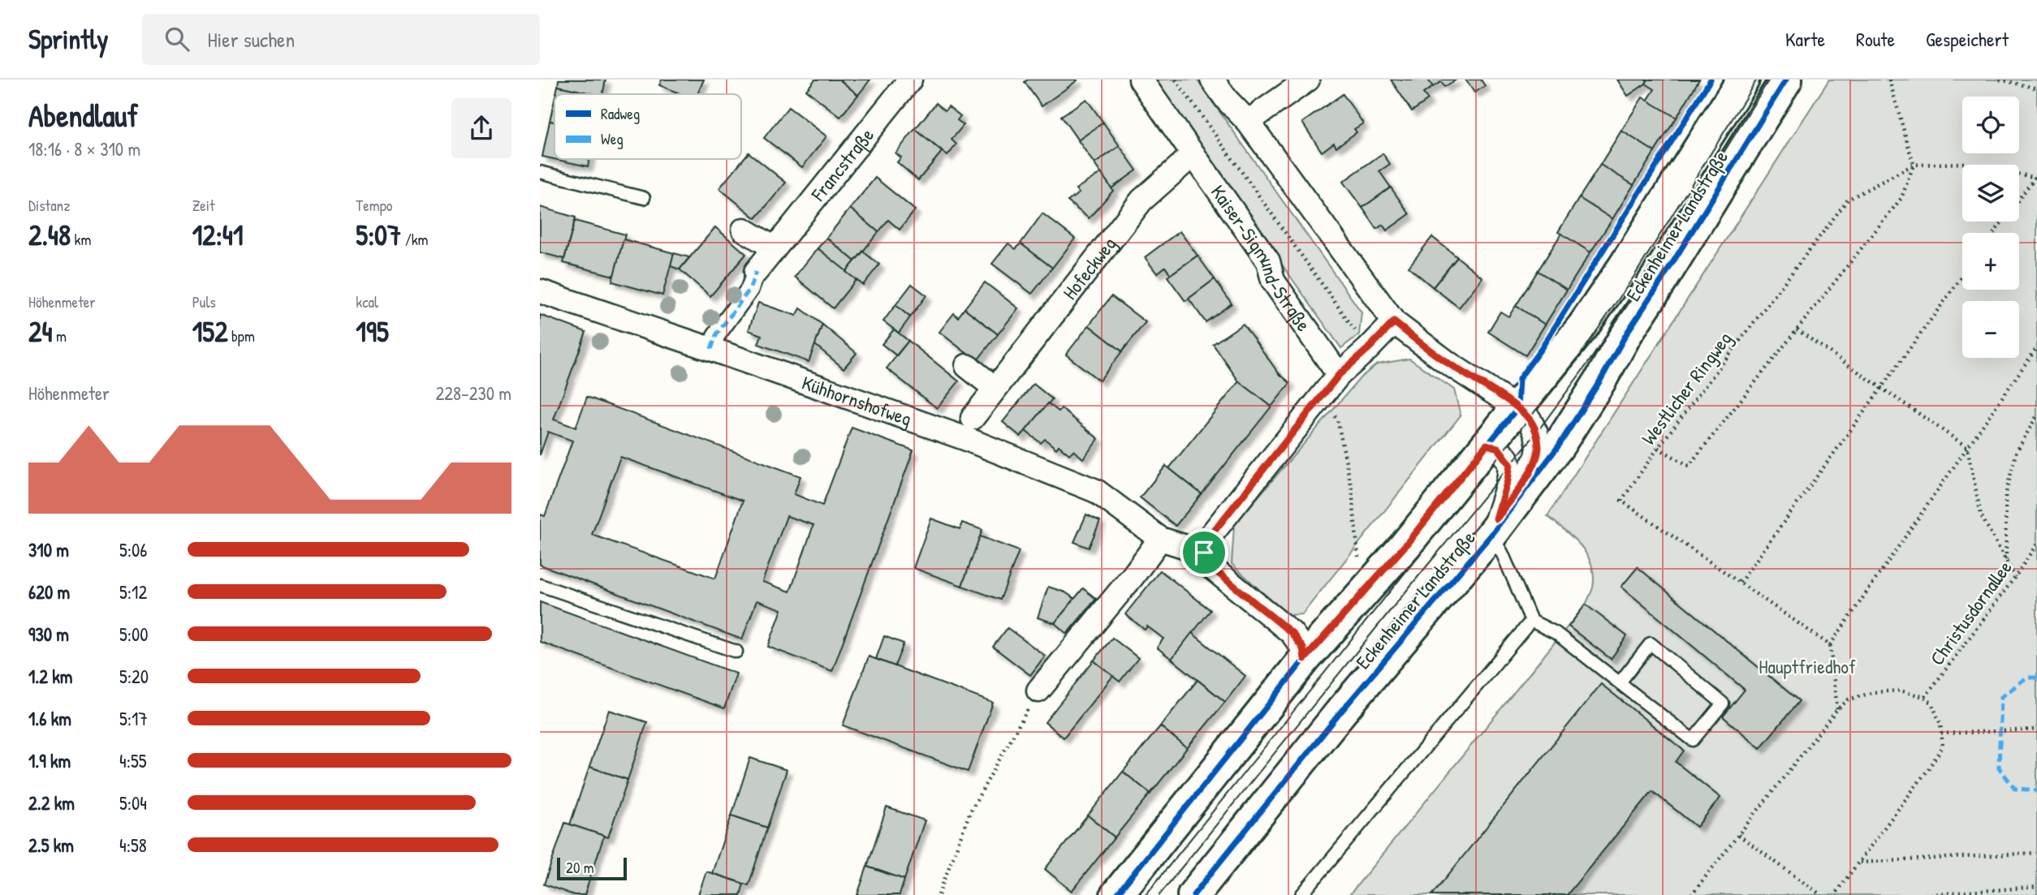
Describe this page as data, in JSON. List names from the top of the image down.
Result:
{
  "streets": {
    "main road": ["Eckenheimer Landstraße"],
    "street": [
      "Francstraße",
      "Kaiser-Sigmund-Straße",
      "Hofeckweg",
      "Kühhornshofweg"
    ],
    "path": ["Westlicher Ringweg", "Christusdornallee"]
  },
  "crossings": [
    ["Francstraße", "Kühhornshofweg"],
    ["Kaiser-Sigmund-Straße", "Hofeckweg"]
  ],
  "parks": ["Hauptfriedhof"],
  "legend": ["Radweg", "Weg"],
  "scale_bar": "20 m",
  "page": {
    "header": "Sprintly",
    "search": "Hier suchen",
    "nav": ["Karte", "Route", "Gespeichert"],
    "heading": ["Abendlauf", "18:16 · 8 × 310 m"],
    "map_buttons": ["+", "−"],
    "stats": [
      ["Distanz", "2.48 km"],
      ["Zeit", "12:41"],
      ["Tempo", "5:07 /km"],
      ["Höhenmeter", "24 m"],
      ["Puls", "152 bpm"],
      ["kcal", "195"]
    ],
    "chart": ["Höhenmeter", "228–230 m"],
    "list": [
      {
        "name": "310 m",
        "note": "5:06"
      },
      {
        "name": "620 m",
        "note": "5:12"
      },
      {
        "name": "930 m",
        "note": "5:00"
      },
      {
        "name": "1.2 km",
        "note": "5:20"
      },
      {
        "name": "1.6 km",
        "note": "5:17"
      },
      {
        "name": "1.9 km",
        "note": "4:55"
      },
      {
        "name": "2.2 km",
        "note": "5:04"
      },
      {
        "name": "2.5 km",
        "note": "4:58"
      }
    ],
    "scale": "20 m"
  }
}
